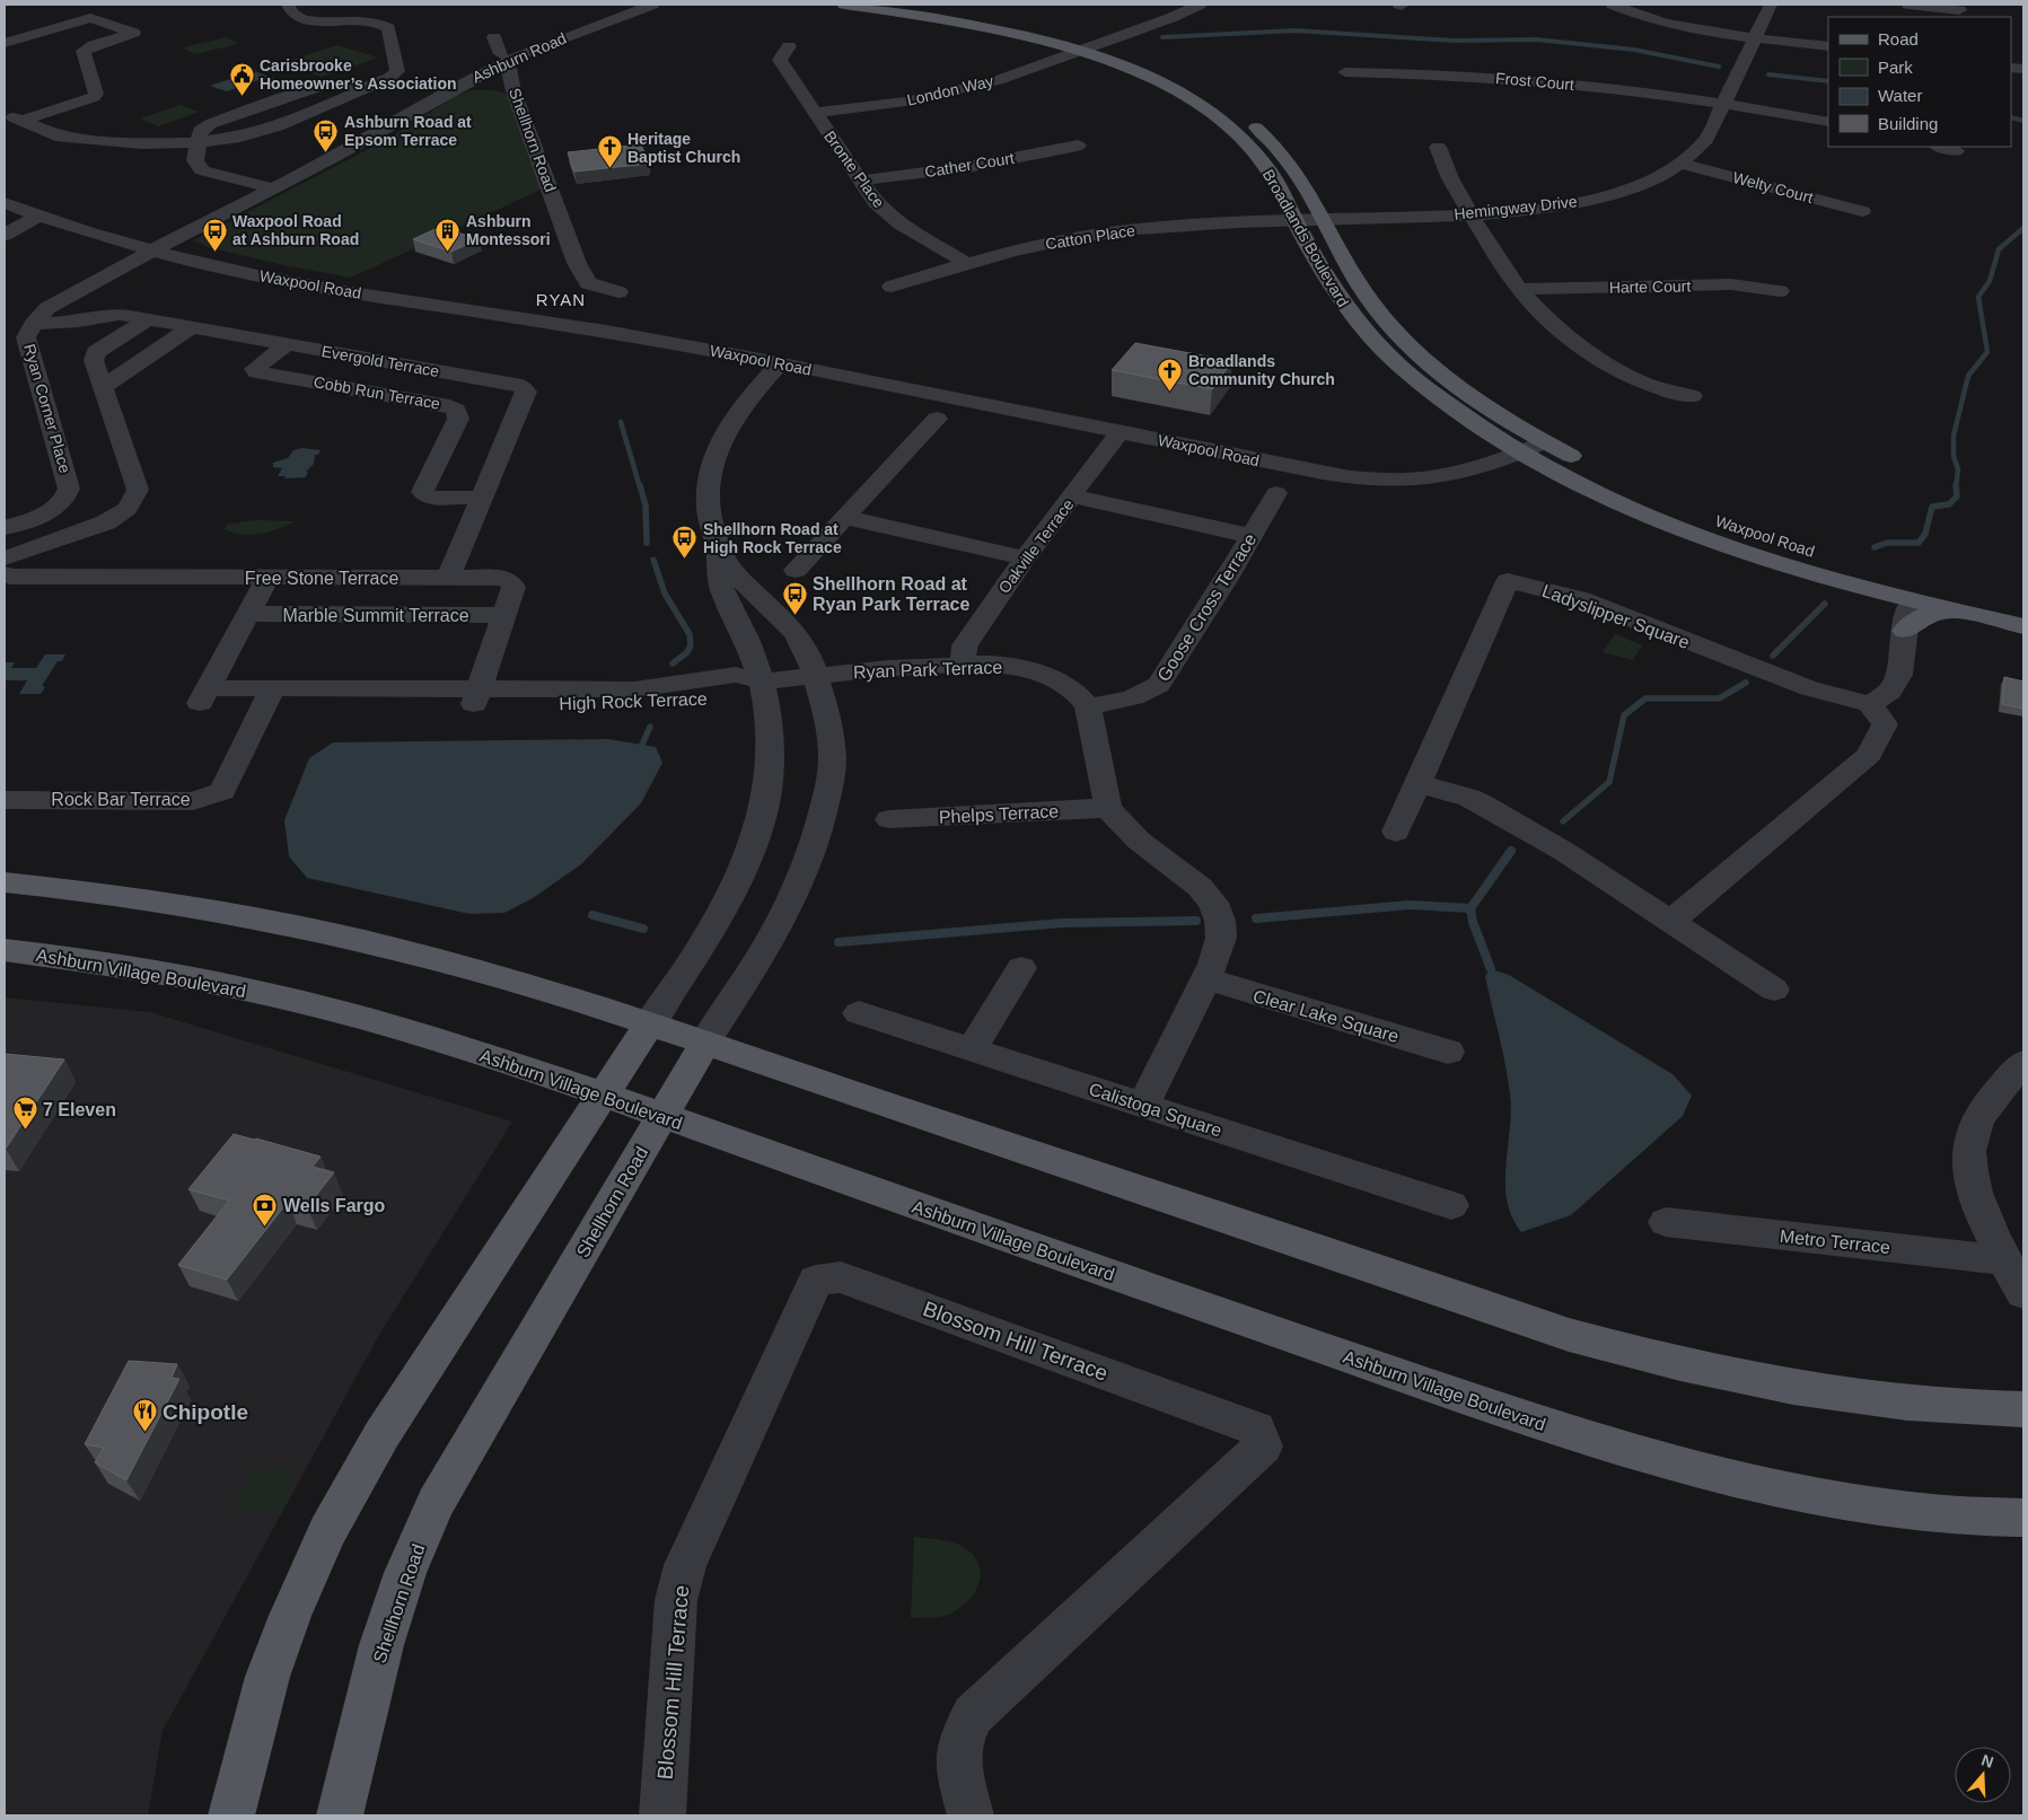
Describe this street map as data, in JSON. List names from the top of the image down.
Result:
{
  "streets": {
    "main road": [
      "Shellhorn Road",
      "Broadlands Boulevard",
      "Waxpool Road",
      "Ashburn Village Boulevard"
    ],
    "street": [
      "Ashburn Road",
      "Frost Court",
      "London Way",
      "Cather Court",
      "Bronte Place",
      "Welty Court",
      "Hemingway Drive",
      "Catton Place",
      "Harte Court",
      "Evergold Terrace",
      "Cobb Run Terrace",
      "Ryan Corner Place",
      "Oakville Terrace",
      "Free Stone Terrace",
      "Goose Cross Terrace",
      "Marble Summit Terrace",
      "Ladyslipper Square",
      "Ryan Park Terrace",
      "High Rock Terrace",
      "Rock Bar Terrace",
      "Phelps Terrace",
      "Clear Lake Square",
      "Calistoga Square",
      "Metro Terrace",
      "Blossom Hill Terrace"
    ]
  },
  "crossings": [
    ["Ashburn Road", "Shellhorn Road"],
    ["Ashburn Road", "Waxpool Road"],
    ["Ashburn Road", "Ryan Corner Place"],
    ["Frost Court", "Hemingway Drive"],
    ["London Way", "Bronte Place"],
    ["London Way", "Broadlands Boulevard"],
    ["Shellhorn Road", "Waxpool Road"],
    ["Shellhorn Road", "Ryan Park Terrace"],
    ["Shellhorn Road", "High Rock Terrace"],
    ["Shellhorn Road", "Ashburn Village Boulevard"],
    ["Cather Court", "Bronte Place"],
    ["Bronte Place", "Catton Place"],
    ["Welty Court", "Hemingway Drive"],
    ["Hemingway Drive", "Catton Place"],
    ["Hemingway Drive", "Broadlands Boulevard"],
    ["Catton Place", "Broadlands Boulevard"],
    ["Broadlands Boulevard", "Waxpool Road"],
    ["Waxpool Road", "Ryan Corner Place"],
    ["Waxpool Road", "Oakville Terrace"],
    ["Evergold Terrace", "Cobb Run Terrace"],
    ["Evergold Terrace", "Ryan Corner Place"],
    ["Evergold Terrace", "Free Stone Terrace"],
    ["Oakville Terrace", "Ryan Park Terrace"],
    ["Free Stone Terrace", "Marble Summit Terrace"],
    ["Free Stone Terrace", "High Rock Terrace"],
    ["Goose Cross Terrace", "Ryan Park Terrace"],
    ["Marble Summit Terrace", "High Rock Terrace"],
    ["Ryan Park Terrace", "High Rock Terrace"],
    ["High Rock Terrace", "Rock Bar Terrace"]
  ],
  "districts": ["RYAN"],
  "places": {
    "public building": ["Carisbrooke Homeowner’s Association"],
    "bus stop": [
      "Ashburn Road at Epsom Terrace",
      "Waxpool Road at Ashburn Road",
      "Shellhorn Road at High Rock Terrace",
      "Shellhorn Road at Ryan Park Terrace"
    ],
    "church": ["Heritage Baptist Church", "Broadlands Community Church"],
    "building": ["Ashburn Montessori"],
    "supermarket": ["7 Eleven"],
    "bank": ["Wells Fargo"],
    "restaurant": ["Chipotle"]
  },
  "legend": [
    "Road",
    "Park",
    "Water",
    "Building"
  ],
  "north": "top"
}
